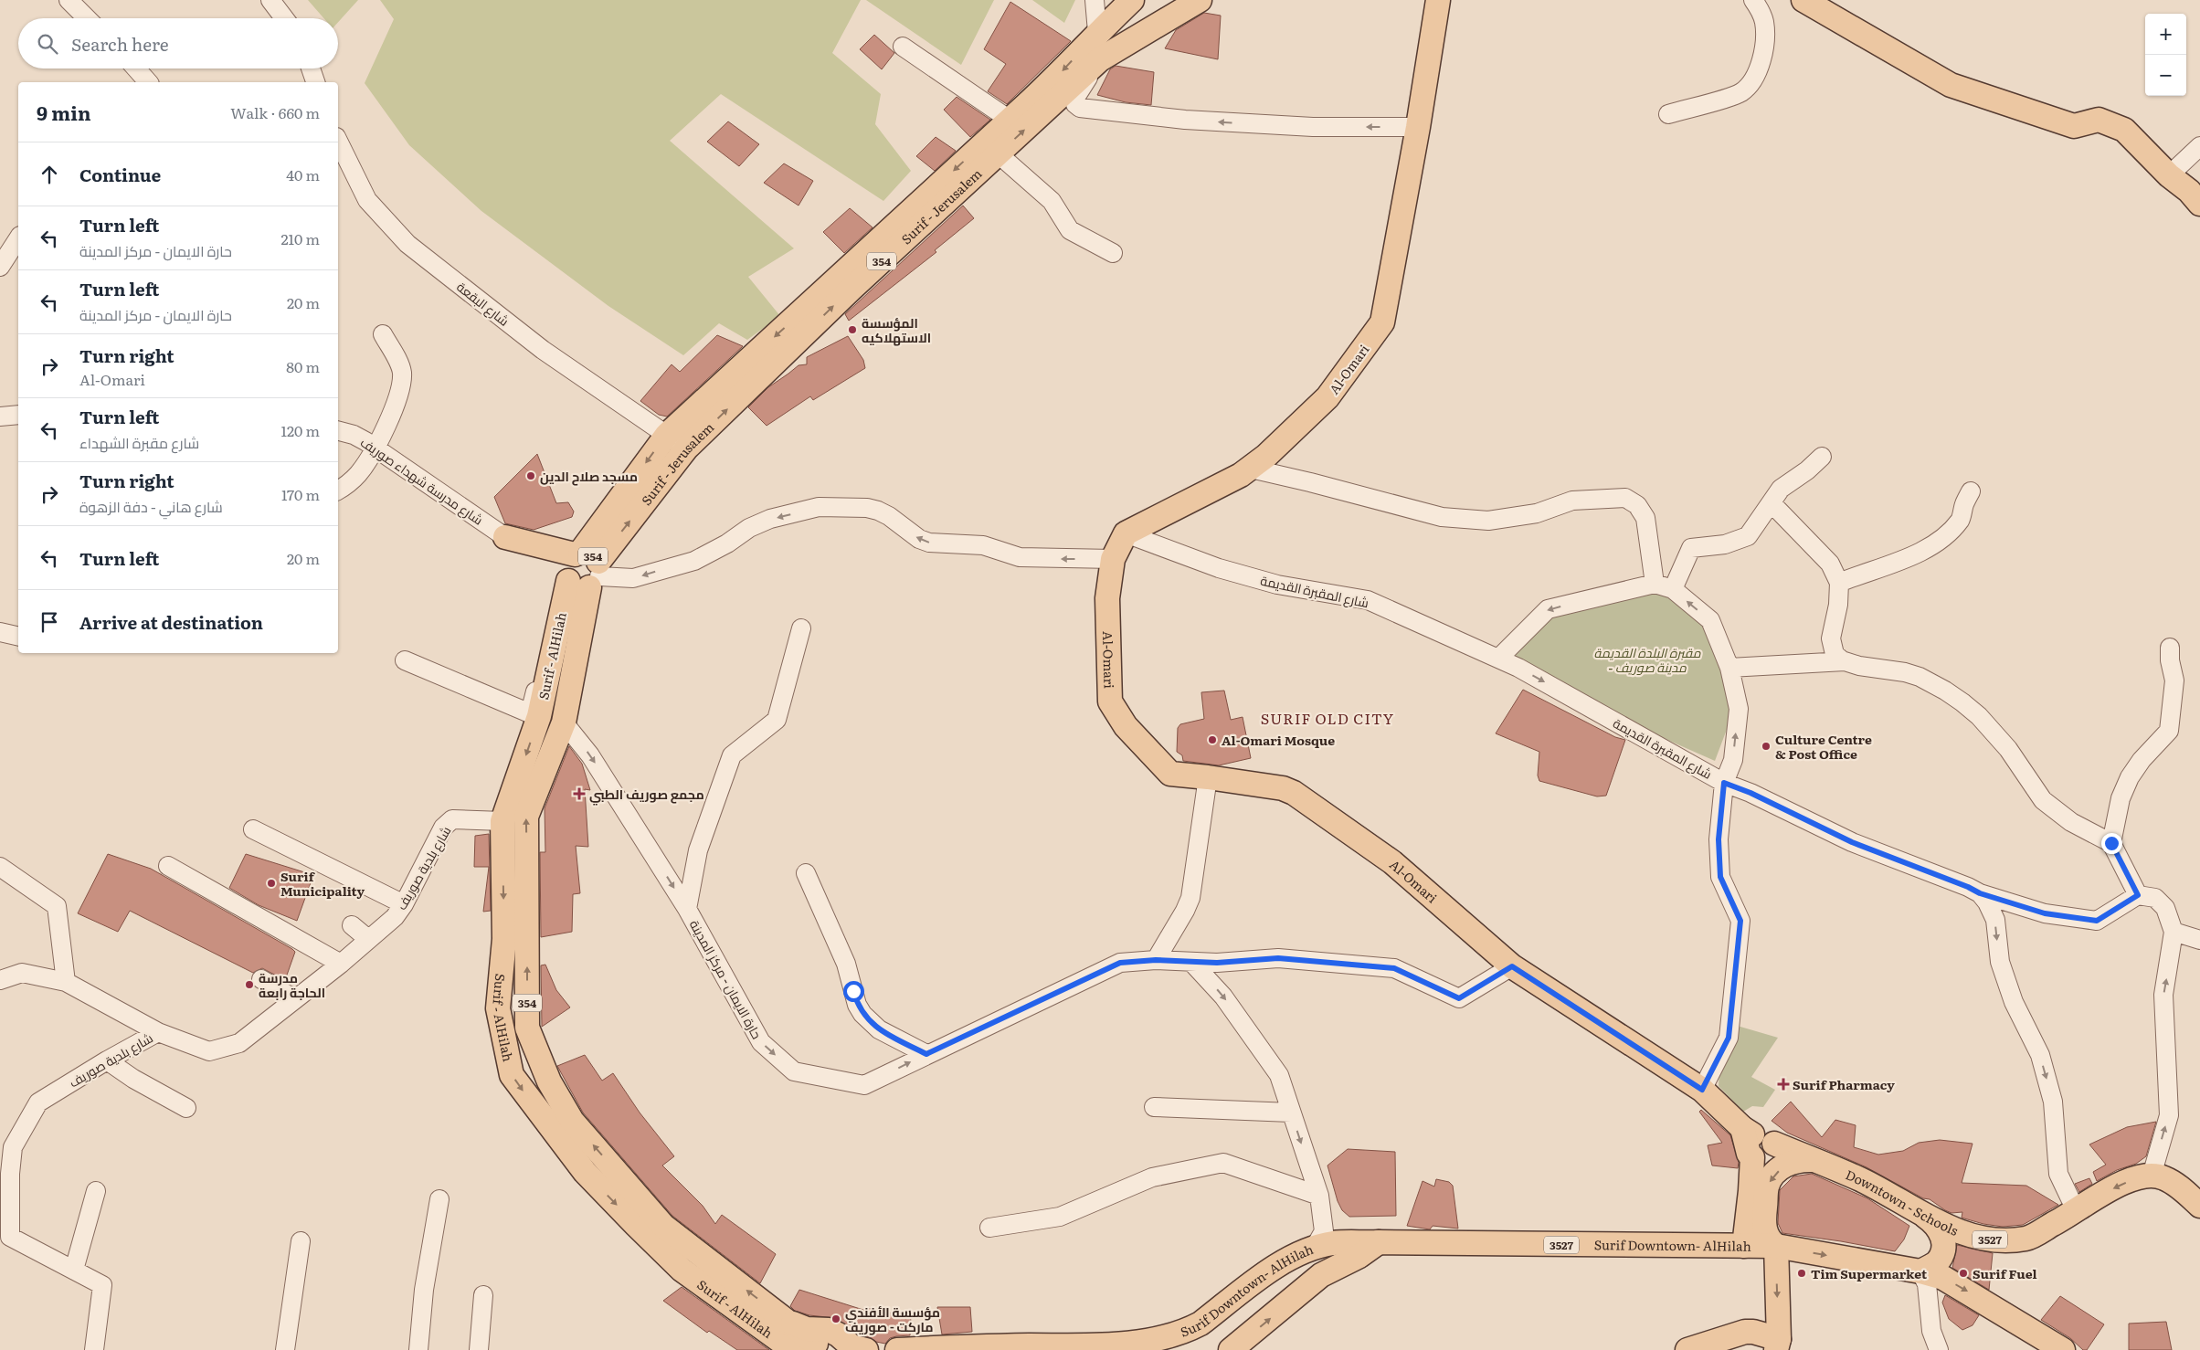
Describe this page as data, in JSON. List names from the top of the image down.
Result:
{
  "streets": {
    "main road": [
      "Surif - Jerusalem",
      "354",
      "Al-Omari",
      "Surif - AlHilah",
      "Downtown - Schools",
      "3527",
      "Surif Downtown- AlHilah"
    ],
    "street": [
      "شارع البقعة",
      "شارع مدرسة شهداء صوريف",
      "شارع المقبرة القديمة",
      "شارع بلدية صوريف",
      "حارة الايمان - مركز المدينة"
    ]
  },
  "crossings": [
    ["Surif - Jerusalem", "شارع البقعة"],
    ["Surif - Jerusalem", "Surif - AlHilah"],
    ["354", "Surif - AlHilah"],
    ["Al-Omari", "شارع المقبرة القديمة"],
    ["Al-Omari", "حارة الايمان - مركز المدينة"],
    ["Al-Omari", "Downtown - Schools"],
    ["Surif - AlHilah", "شارع بلدية صوريف"],
    ["Surif - AlHilah", "حارة الايمان - مركز المدينة"],
    ["Downtown - Schools", "3527"],
    ["3527", "Surif Downtown- AlHilah"]
  ],
  "districts": ["SURIF OLD CITY"],
  "parks": ["مقبرة البلدة القديمة - مدينة صوريف"],
  "places": {
    "other": [
      "المؤسسة الاستهلاكيه",
      "مسجد صلاح الدين",
      "Al-Omari Mosque",
      "Culture Centre & Post Office",
      "Surif Municipality",
      "مدرسة الحاجة رابعة",
      "Tim Supermarket",
      "Surif Fuel",
      "مؤسسة الأفندي ماركت - صوريف"
    ],
    "health": ["مجمع صوريف الطبي", "Surif Pharmacy"]
  },
  "page": {
    "map_buttons": ["+", "−"],
    "search": "Search here",
    "heading": ["9 min", "Walk · 660 m"],
    "list": [
      ["Continue", "40 m"],
      ["Turn left", "حارة الايمان - مركز المدينة", "210 m"],
      ["Turn left", "حارة الايمان - مركز المدينة", "20 m"],
      ["Turn right", "Al-Omari", "80 m"],
      ["Turn left", "شارع مقبرة الشهداء", "120 m"],
      ["Turn right", "شارع هاني - دفة الزهوة", "170 m"],
      ["Turn left", "20 m"],
      "Arrive at destination"
    ]
  }
}
